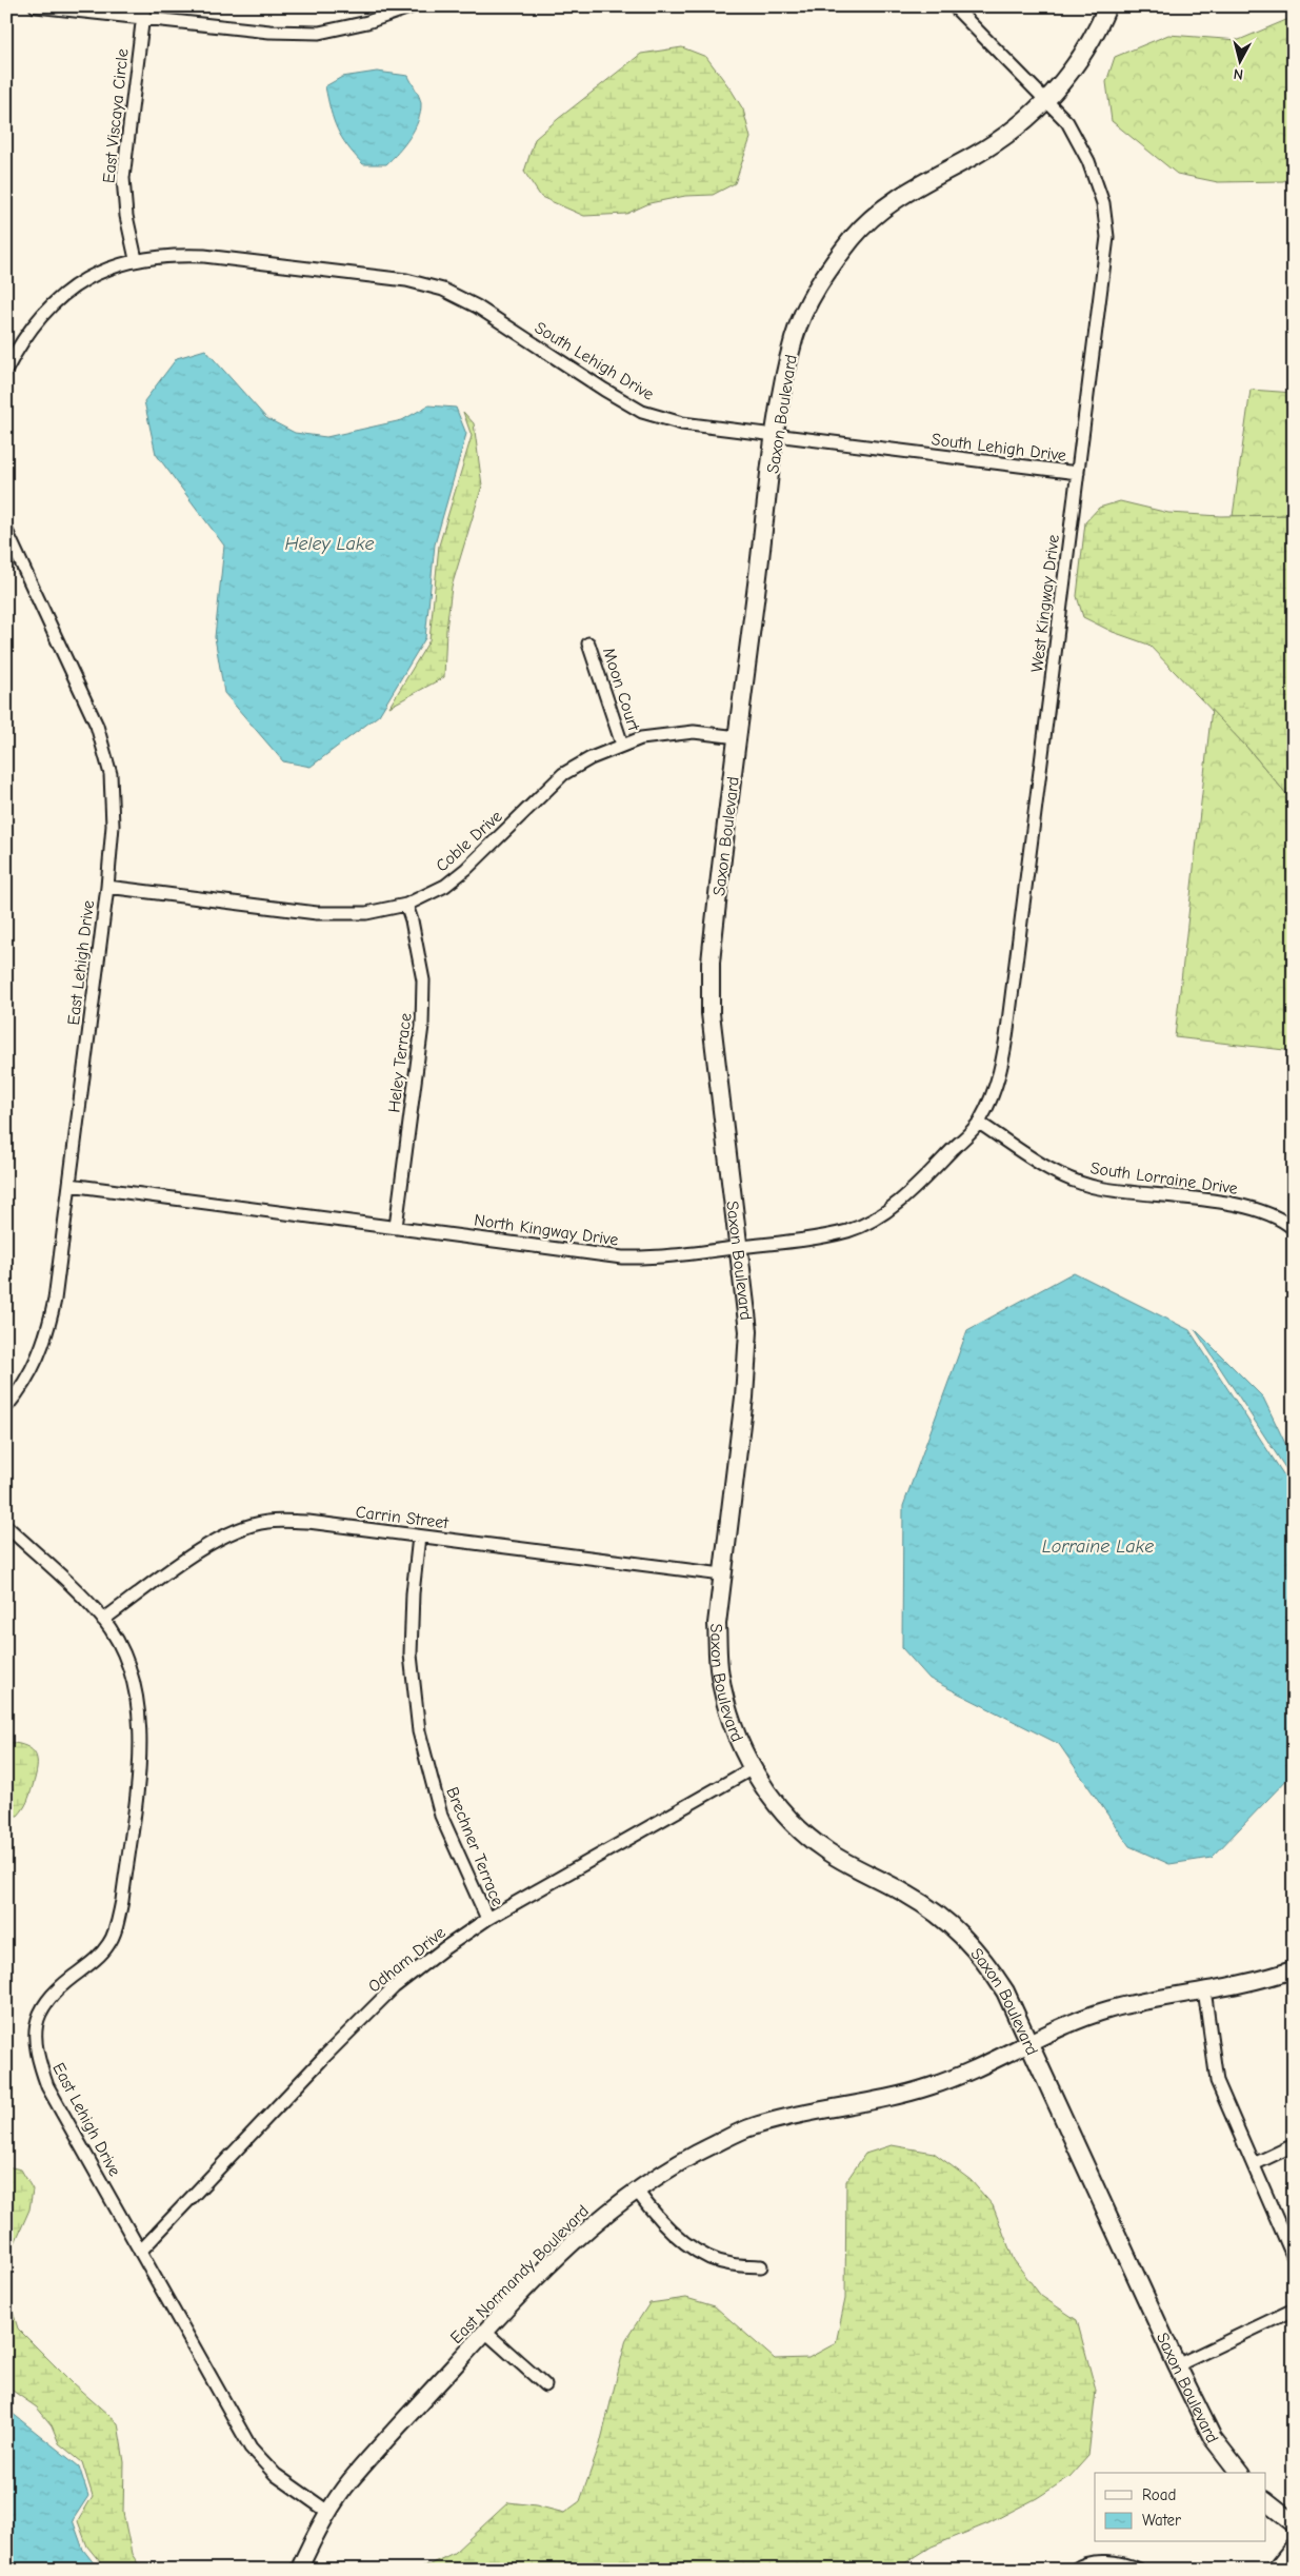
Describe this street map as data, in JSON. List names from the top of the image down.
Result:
{
  "streets": {
    "main road": ["Saxon Boulevard"],
    "street": [
      "East Viscaya Circle",
      "South Lehigh Drive",
      "West Kingway Drive",
      "Moon Court",
      "Coble Drive",
      "East Lehigh Drive",
      "Heley Terrace",
      "South Lorraine Drive",
      "North Kingway Drive",
      "Carrin Street",
      "Brechner Terrace",
      "Odham Drive",
      "East Normandy Boulevard"
    ]
  },
  "crossings": [
    ["East Viscaya Circle", "South Lehigh Drive"],
    ["South Lehigh Drive", "Saxon Boulevard"],
    ["South Lehigh Drive", "West Kingway Drive"],
    ["Saxon Boulevard", "West Kingway Drive"],
    ["Saxon Boulevard", "Coble Drive"],
    ["Saxon Boulevard", "North Kingway Drive"],
    ["Saxon Boulevard", "Carrin Street"],
    ["Saxon Boulevard", "Odham Drive"],
    ["Saxon Boulevard", "East Normandy Boulevard"],
    ["West Kingway Drive", "South Lorraine Drive"],
    ["West Kingway Drive", "North Kingway Drive"],
    ["Moon Court", "Coble Drive"],
    ["Coble Drive", "East Lehigh Drive"],
    ["Coble Drive", "Heley Terrace"],
    ["East Lehigh Drive", "North Kingway Drive"],
    ["East Lehigh Drive", "Carrin Street"],
    ["East Lehigh Drive", "Odham Drive"],
    ["East Lehigh Drive", "East Normandy Boulevard"],
    ["Heley Terrace", "North Kingway Drive"],
    ["South Lorraine Drive", "North Kingway Drive"],
    ["Carrin Street", "Brechner Terrace"],
    ["Brechner Terrace", "Odham Drive"]
  ],
  "water": ["Heley Lake", "Lorraine Lake"],
  "legend": ["Road", "Water"],
  "north": "bottom"
}
